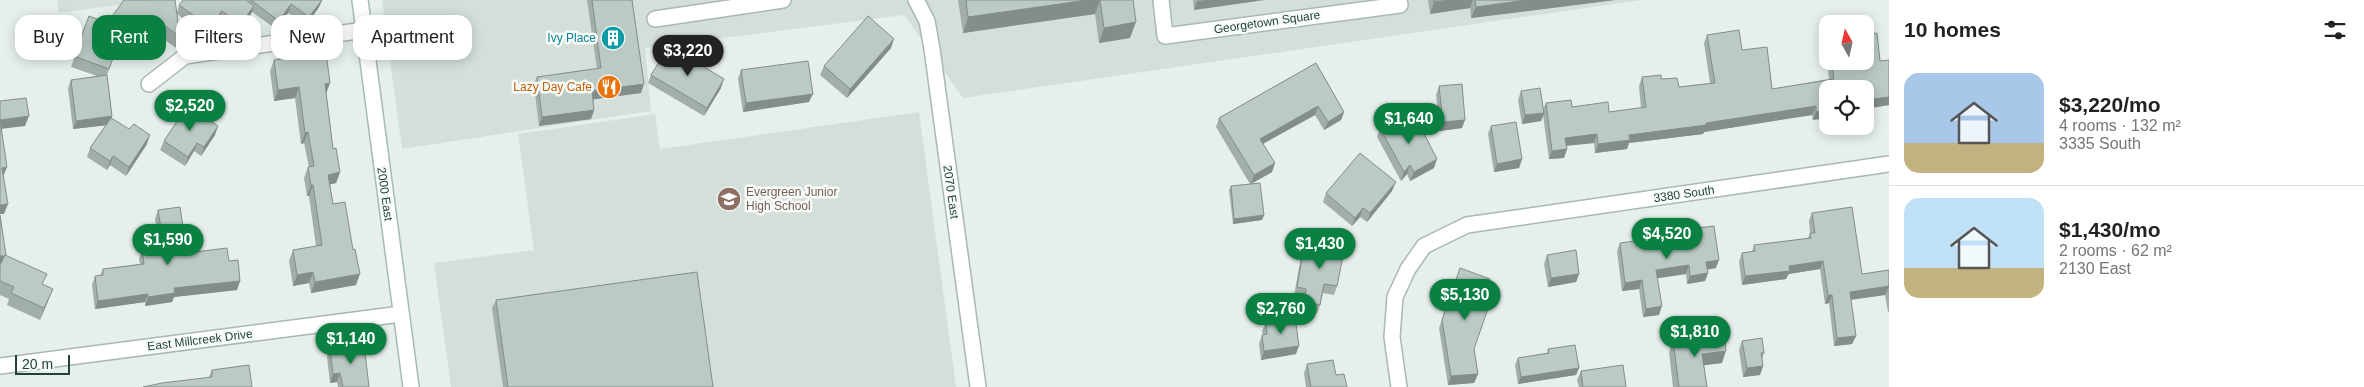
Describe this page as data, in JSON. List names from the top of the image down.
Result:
{
  "streets": {
    "street": [
      "Georgetown Square",
      "2070 East",
      "2000 East",
      "3380 South",
      "East Millcreek Drive"
    ]
  },
  "crossings": [
    ["2000 East", "East Millcreek Drive"]
  ],
  "places": {
    "building": ["Ivy Place"],
    "restaurant": ["Lazy Day Cafe"],
    "school or university": ["Evergreen Junior High School"]
  },
  "scale_bar": "20 m",
  "north": "top",
  "page": {
    "heading": "10 homes",
    "chip": [
      "Buy",
      "Rent",
      "Filters",
      "New",
      "Apartment"
    ],
    "price": [
      "$3,220",
      "$2,520",
      "$1,640",
      "$4,520",
      "$1,590",
      "$1,430",
      "$5,130",
      "$2,760",
      "$1,810",
      "$1,140"
    ],
    "list": [
      {
        "name": "$3,220/mo",
        "note": "4 rooms · 132 m² · 3335 South"
      },
      {
        "name": "$1,430/mo",
        "note": "2 rooms · 62 m² · 2130 East"
      }
    ],
    "scale": "20 m"
  }
}
